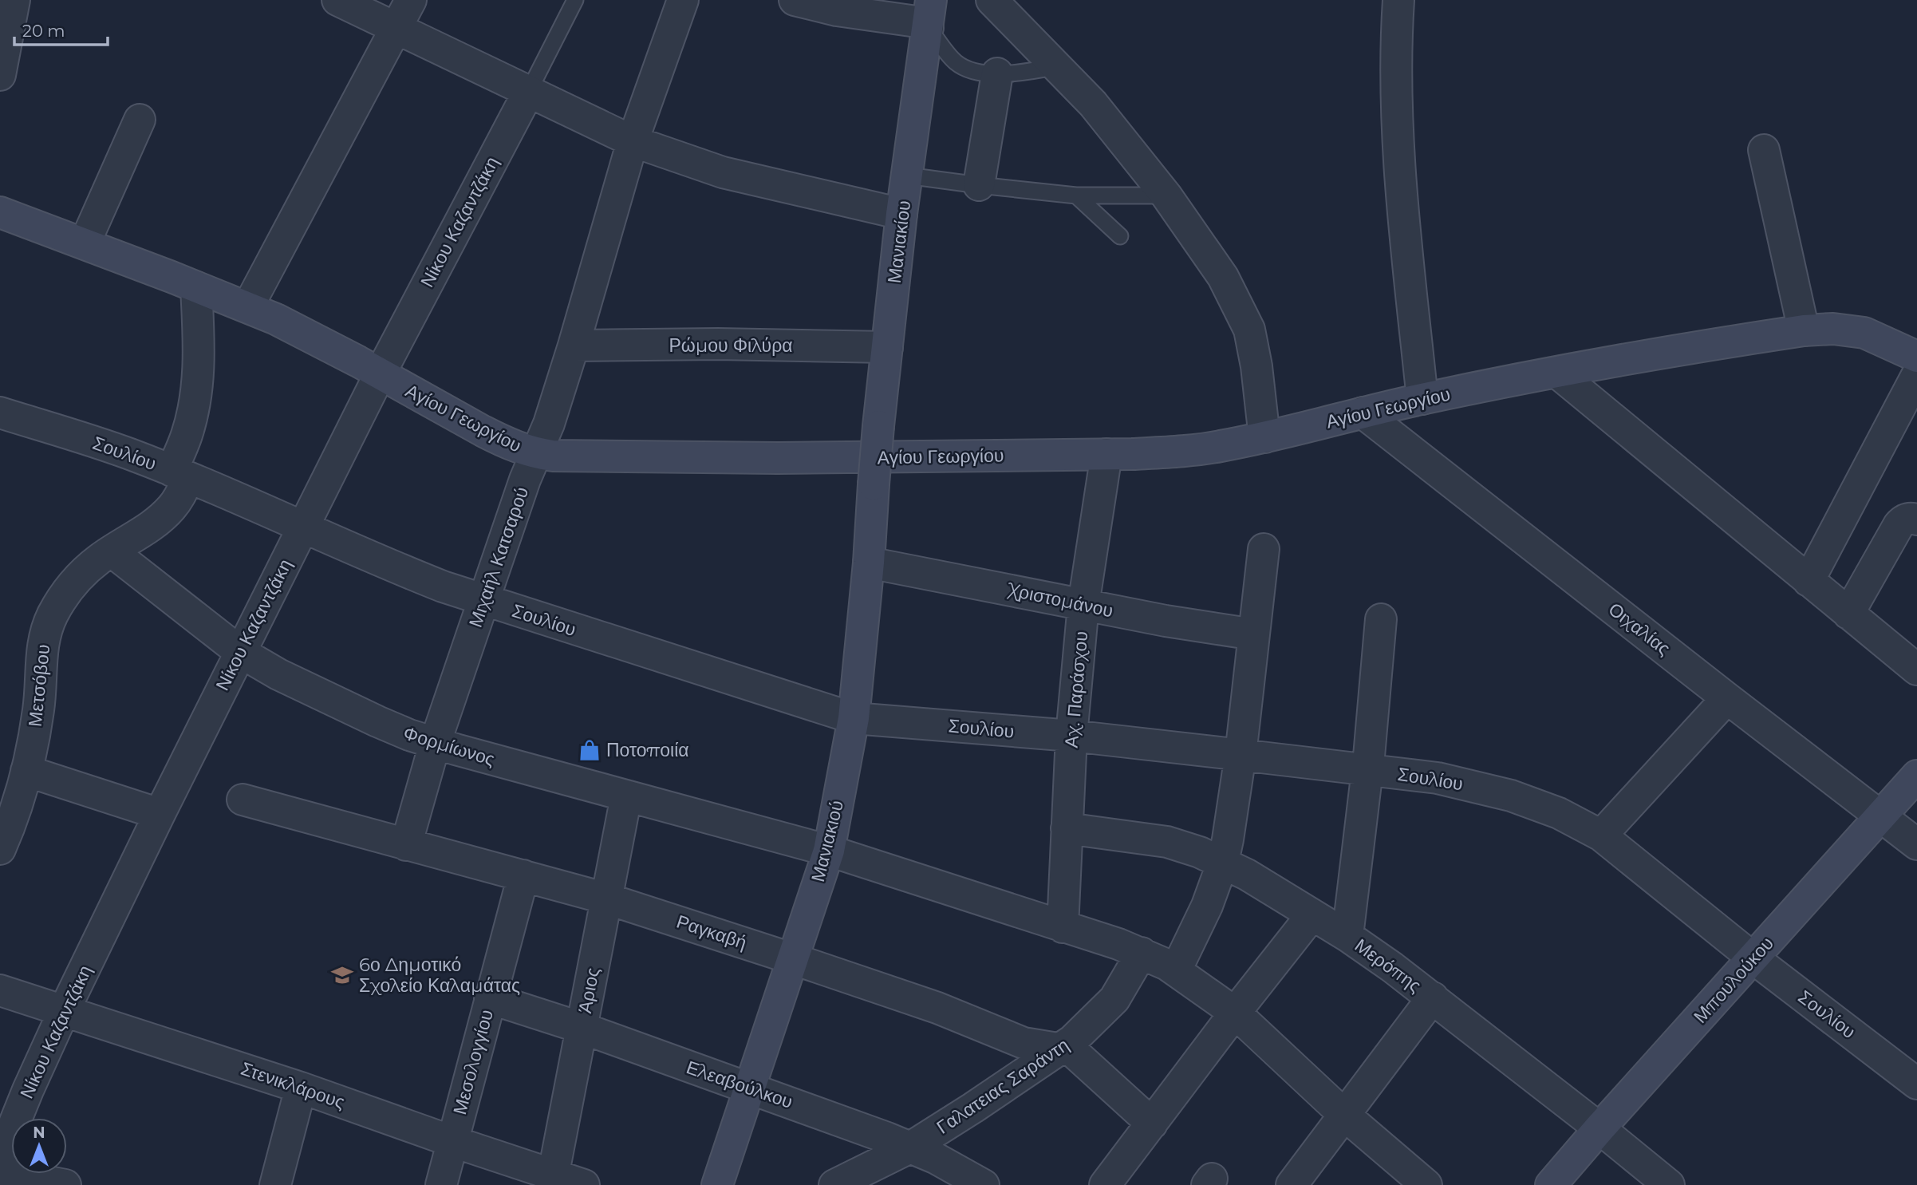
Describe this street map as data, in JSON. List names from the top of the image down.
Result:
{
  "streets": {
    "street": [
      "Νίκου Καζαντζάκη",
      "Μανιακίου",
      "Ρώμου Φιλύρα",
      "Αγίου Γεωργίου",
      "Σουλίου",
      "Μιχαήλ Κατσαρού",
      "Χριστομάνου",
      "Οιχαλίας",
      "Μετσόβου",
      "Αχ. Παράσχου",
      "Φορμίωνος",
      "Μανιακιού",
      "Ραγκαβή",
      "Μερόπης",
      "Μπουλούκου",
      "Άριος",
      "Μεσολογγίου",
      "Ελεαβούλκου",
      "Στενικλάρους",
      "Γαλατειας Σαράντη"
    ]
  },
  "crossings": [
    ["Νίκου Καζαντζάκη", "Αγίου Γεωργίου"],
    ["Νίκου Καζαντζάκη", "Σουλίου"],
    ["Νίκου Καζαντζάκη", "Φορμίωνος"],
    ["Νίκου Καζαντζάκη", "Στενικλάρους"],
    ["Μανιακίου", "Ρώμου Φιλύρα"],
    ["Μανιακίου", "Μανιακιού"],
    ["Ρώμου Φιλύρα", "Μιχαήλ Κατσαρού"],
    ["Αγίου Γεωργίου", "Μιχαήλ Κατσαρού"],
    ["Αγίου Γεωργίου", "Οιχαλίας"],
    ["Αγίου Γεωργίου", "Μετσόβου"],
    ["Αγίου Γεωργίου", "Αχ. Παράσχου"],
    ["Σουλίου", "Μιχαήλ Κατσαρού"],
    ["Σουλίου", "Μετσόβου"],
    ["Σουλίου", "Αχ. Παράσχου"],
    ["Σουλίου", "Μανιακιού"],
    ["Σουλίου", "Μπουλούκου"],
    ["Μιχαήλ Κατσαρού", "Φορμίωνος"],
    ["Μιχαήλ Κατσαρού", "Ραγκαβή"],
    ["Χριστομάνου", "Αχ. Παράσχου"],
    ["Χριστομάνου", "Μανιακιού"],
    ["Οιχαλίας", "Μπουλούκου"],
    ["Μετσόβου", "Φορμίωνος"],
    ["Αχ. Παράσχου", "Φορμίωνος"],
    ["Αχ. Παράσχου", "Μερόπης"],
    ["Φορμίωνος", "Μανιακιού"],
    ["Φορμίωνος", "Άριος"],
    ["Φορμίωνος", "Γαλατειας Σαράντη"],
    ["Μανιακιού", "Ραγκαβή"],
    ["Μανιακιού", "Ελεαβούλκου"],
    ["Ραγκαβή", "Άριος"],
    ["Ραγκαβή", "Μεσολογγίου"],
    ["Ραγκαβή", "Γαλατειας Σαράντη"],
    ["Μερόπης", "Μπουλούκου"],
    ["Άριος", "Ελεαβούλκου"],
    ["Άριος", "Στενικλάρους"],
    ["Μεσολογγίου", "Ελεαβούλκου"],
    ["Μεσολογγίου", "Στενικλάρους"],
    ["Ελεαβούλκου", "Γαλατειας Σαράντη"]
  ],
  "places": {
    "shop": ["Ποτοποιία"],
    "school or university": ["6ο Δημοτικό Σχολείο Καλαμάτας"]
  },
  "scale_bar": "20 m",
  "north": "top"
}
